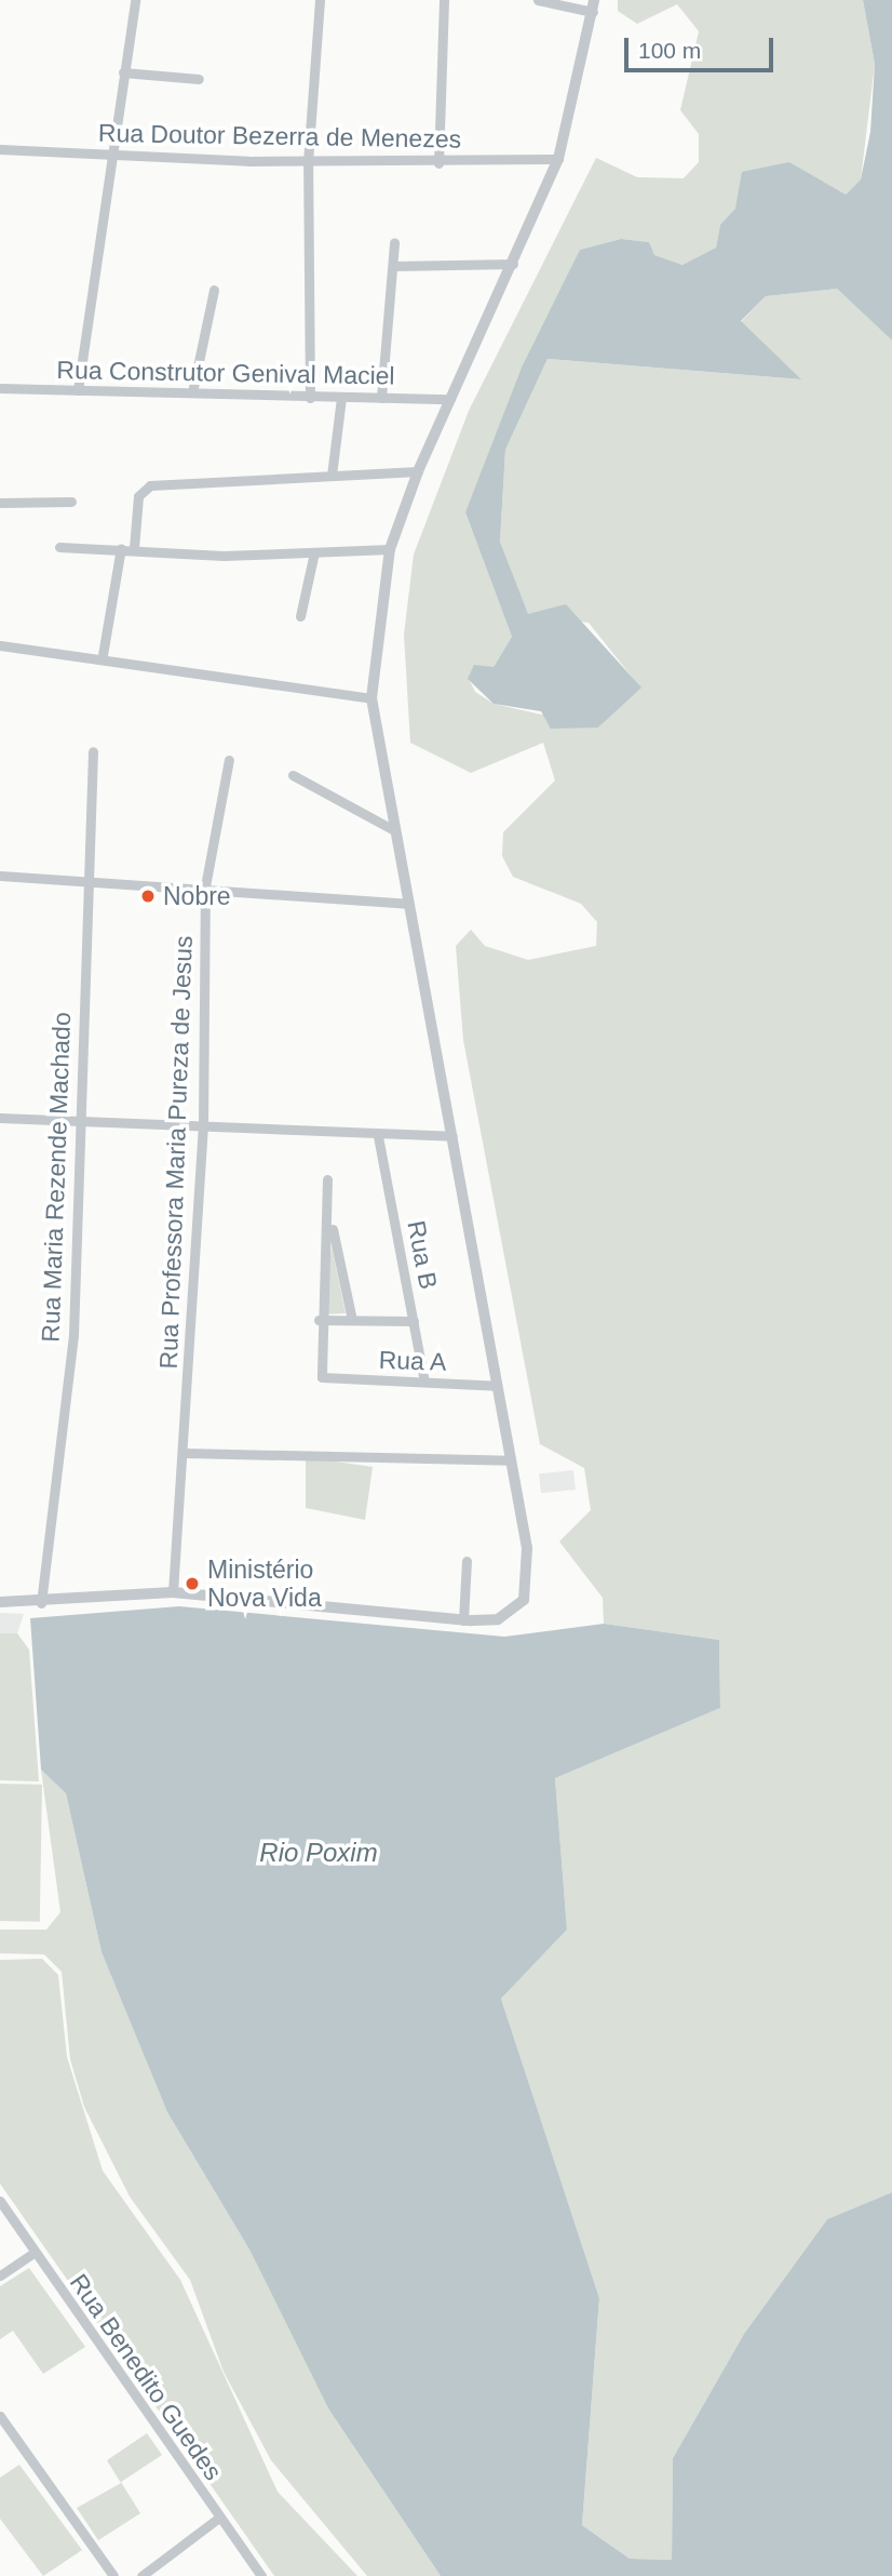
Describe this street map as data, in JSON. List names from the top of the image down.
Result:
{
  "streets": {
    "street": [
      "Rua Doutor Bezerra de Menezes",
      "Rua Construtor Genival Maciel",
      "Rua Professora Maria Pureza de Jesus",
      "Rua Maria Rezende Machado",
      "Rua B",
      "Rua A",
      "Rua Benedito Guedes"
    ]
  },
  "crossings": [
    ["Rua B", "Rua A"]
  ],
  "water": ["Rio Poxim"],
  "places": ["Nobre", "Ministério Nova Vida"],
  "scale_bar": "100 m"
}
